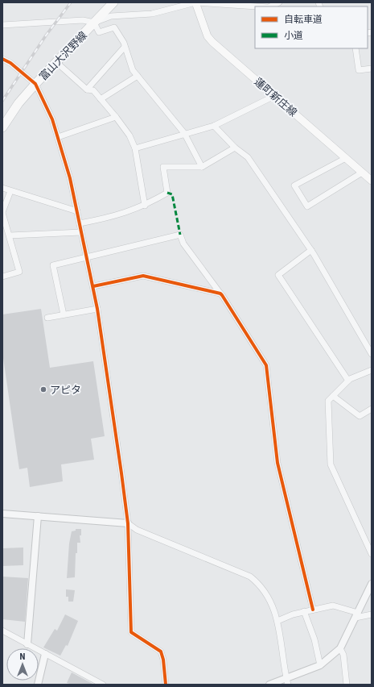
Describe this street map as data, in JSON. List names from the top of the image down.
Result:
{
  "streets": {
    "main road": ["富山大沢野線", "蓮町新庄線"]
  },
  "places": ["アピタ"],
  "legend": ["自転車道", "小道"],
  "north": "top"
}
